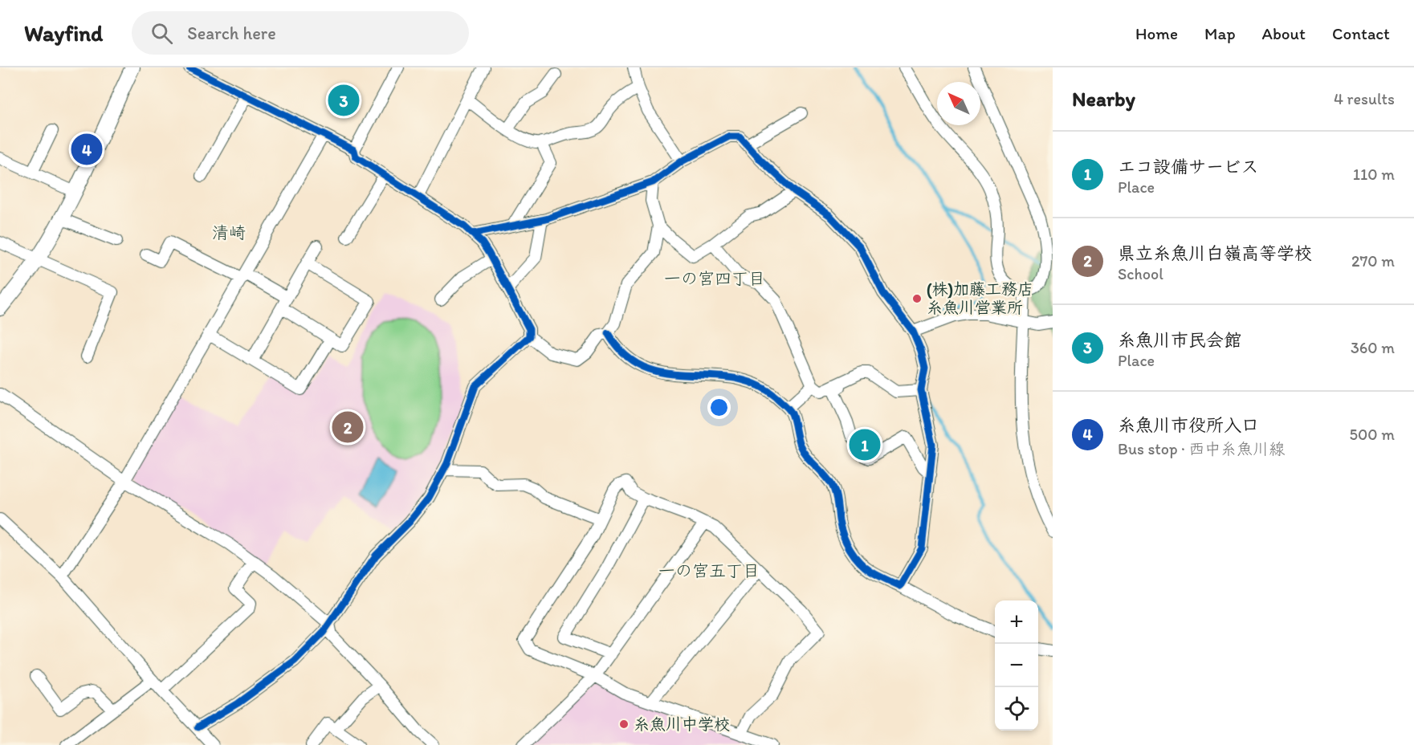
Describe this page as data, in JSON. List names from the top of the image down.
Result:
{
  "districts": ["清崎", "一の宮四丁目", "一の宮五丁目"],
  "places": ["(株)加藤工務店 糸魚川営業所", "糸魚川中学校"],
  "north": "top left",
  "page": {
    "header": "Wayfind",
    "search": "Search here",
    "nav": [
      "Home",
      "Map",
      "About",
      "Contact"
    ],
    "heading": ["Nearby", "4 results"],
    "pins": [
      "3",
      "4",
      "2",
      "1"
    ],
    "list": [
      {
        "mark": "1",
        "name": "エコ設備サービス",
        "note": "Place",
        "value": "110 m"
      },
      {
        "mark": "2",
        "name": "県立糸魚川白嶺高等学校",
        "note": "School",
        "value": "270 m"
      },
      {
        "mark": "3",
        "name": "糸魚川市民会館",
        "note": "Place",
        "value": "360 m"
      },
      {
        "mark": "4",
        "name": "糸魚川市役所入口",
        "note": "Bus stop · 西中糸魚川線",
        "value": "500 m"
      }
    ],
    "map_buttons": ["+", "−"]
  }
}
